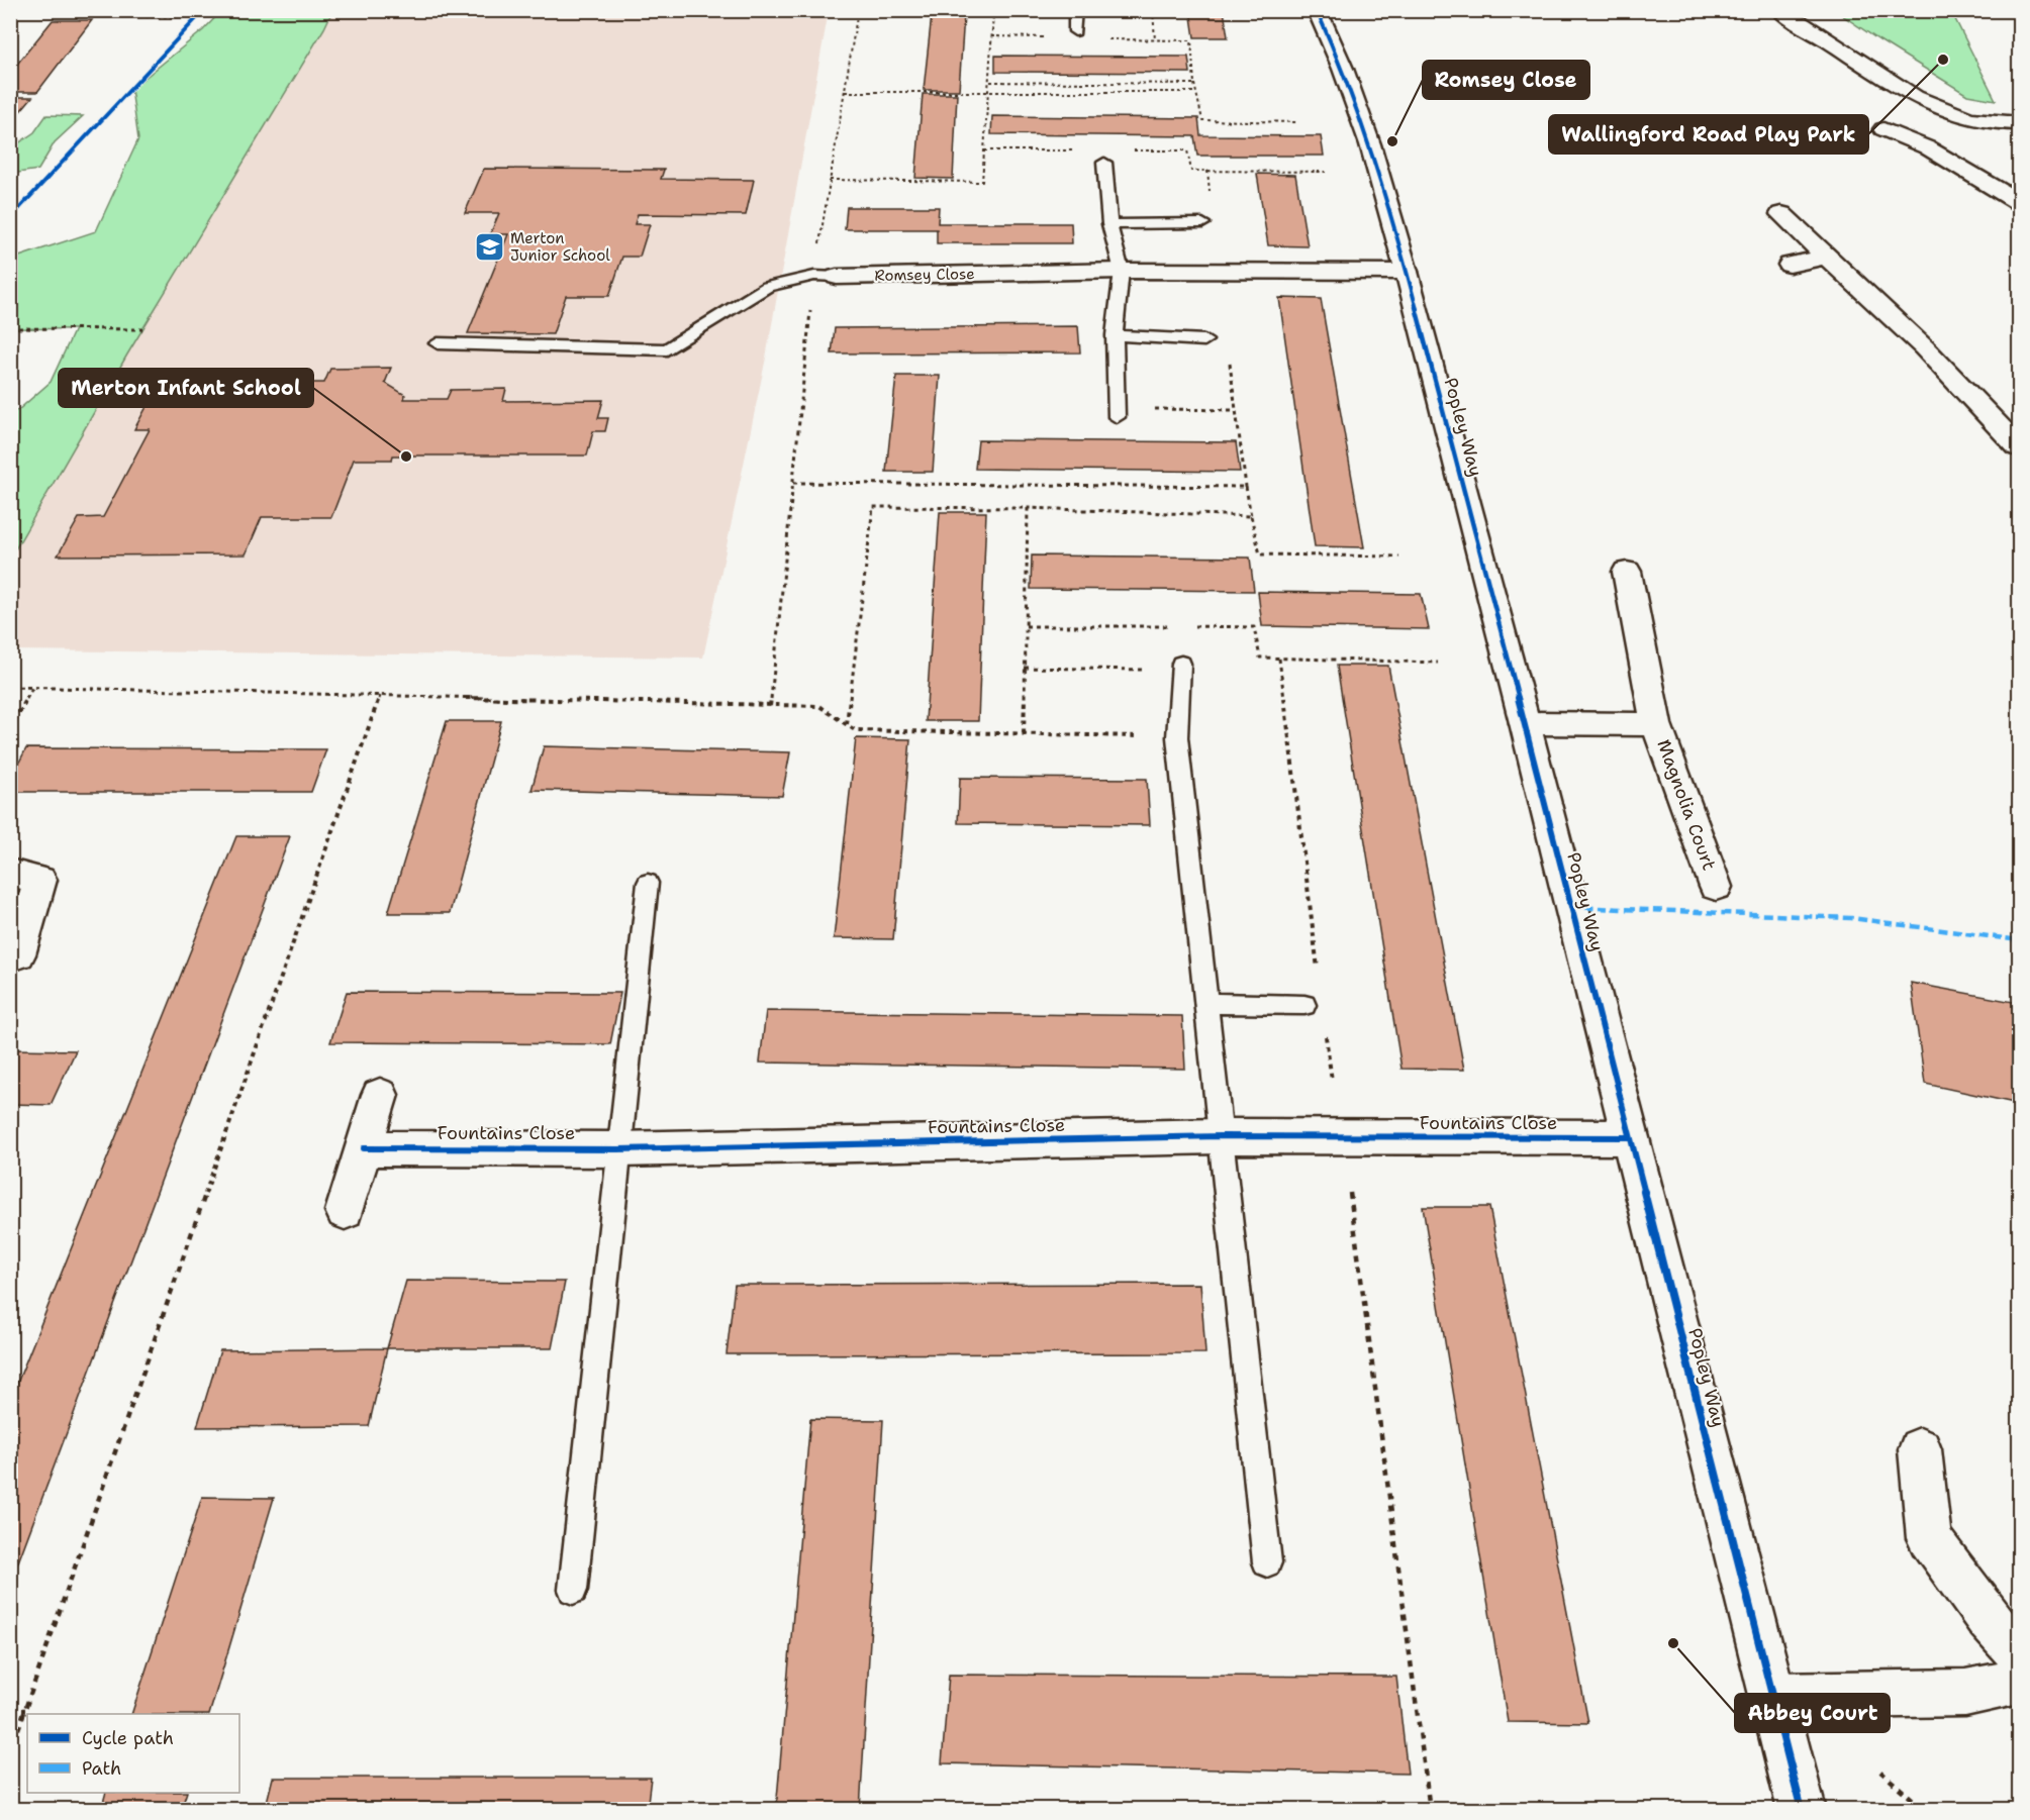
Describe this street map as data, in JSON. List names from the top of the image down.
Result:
{
  "streets": {
    "street": [
      "Romsey Close",
      "Popley Way",
      "Magnolia Court",
      "Fountains Close"
    ]
  },
  "crossings": [
    ["Romsey Close", "Popley Way"],
    ["Popley Way", "Magnolia Court"],
    ["Popley Way", "Fountains Close"]
  ],
  "places": {
    "other": [
      "Wallingford Road Play Park",
      "Romsey Close",
      "Merton Infant School",
      "Abbey Court"
    ],
    "school or university": ["Merton Junior School"]
  },
  "legend": ["Cycle path", "Path"]
}
